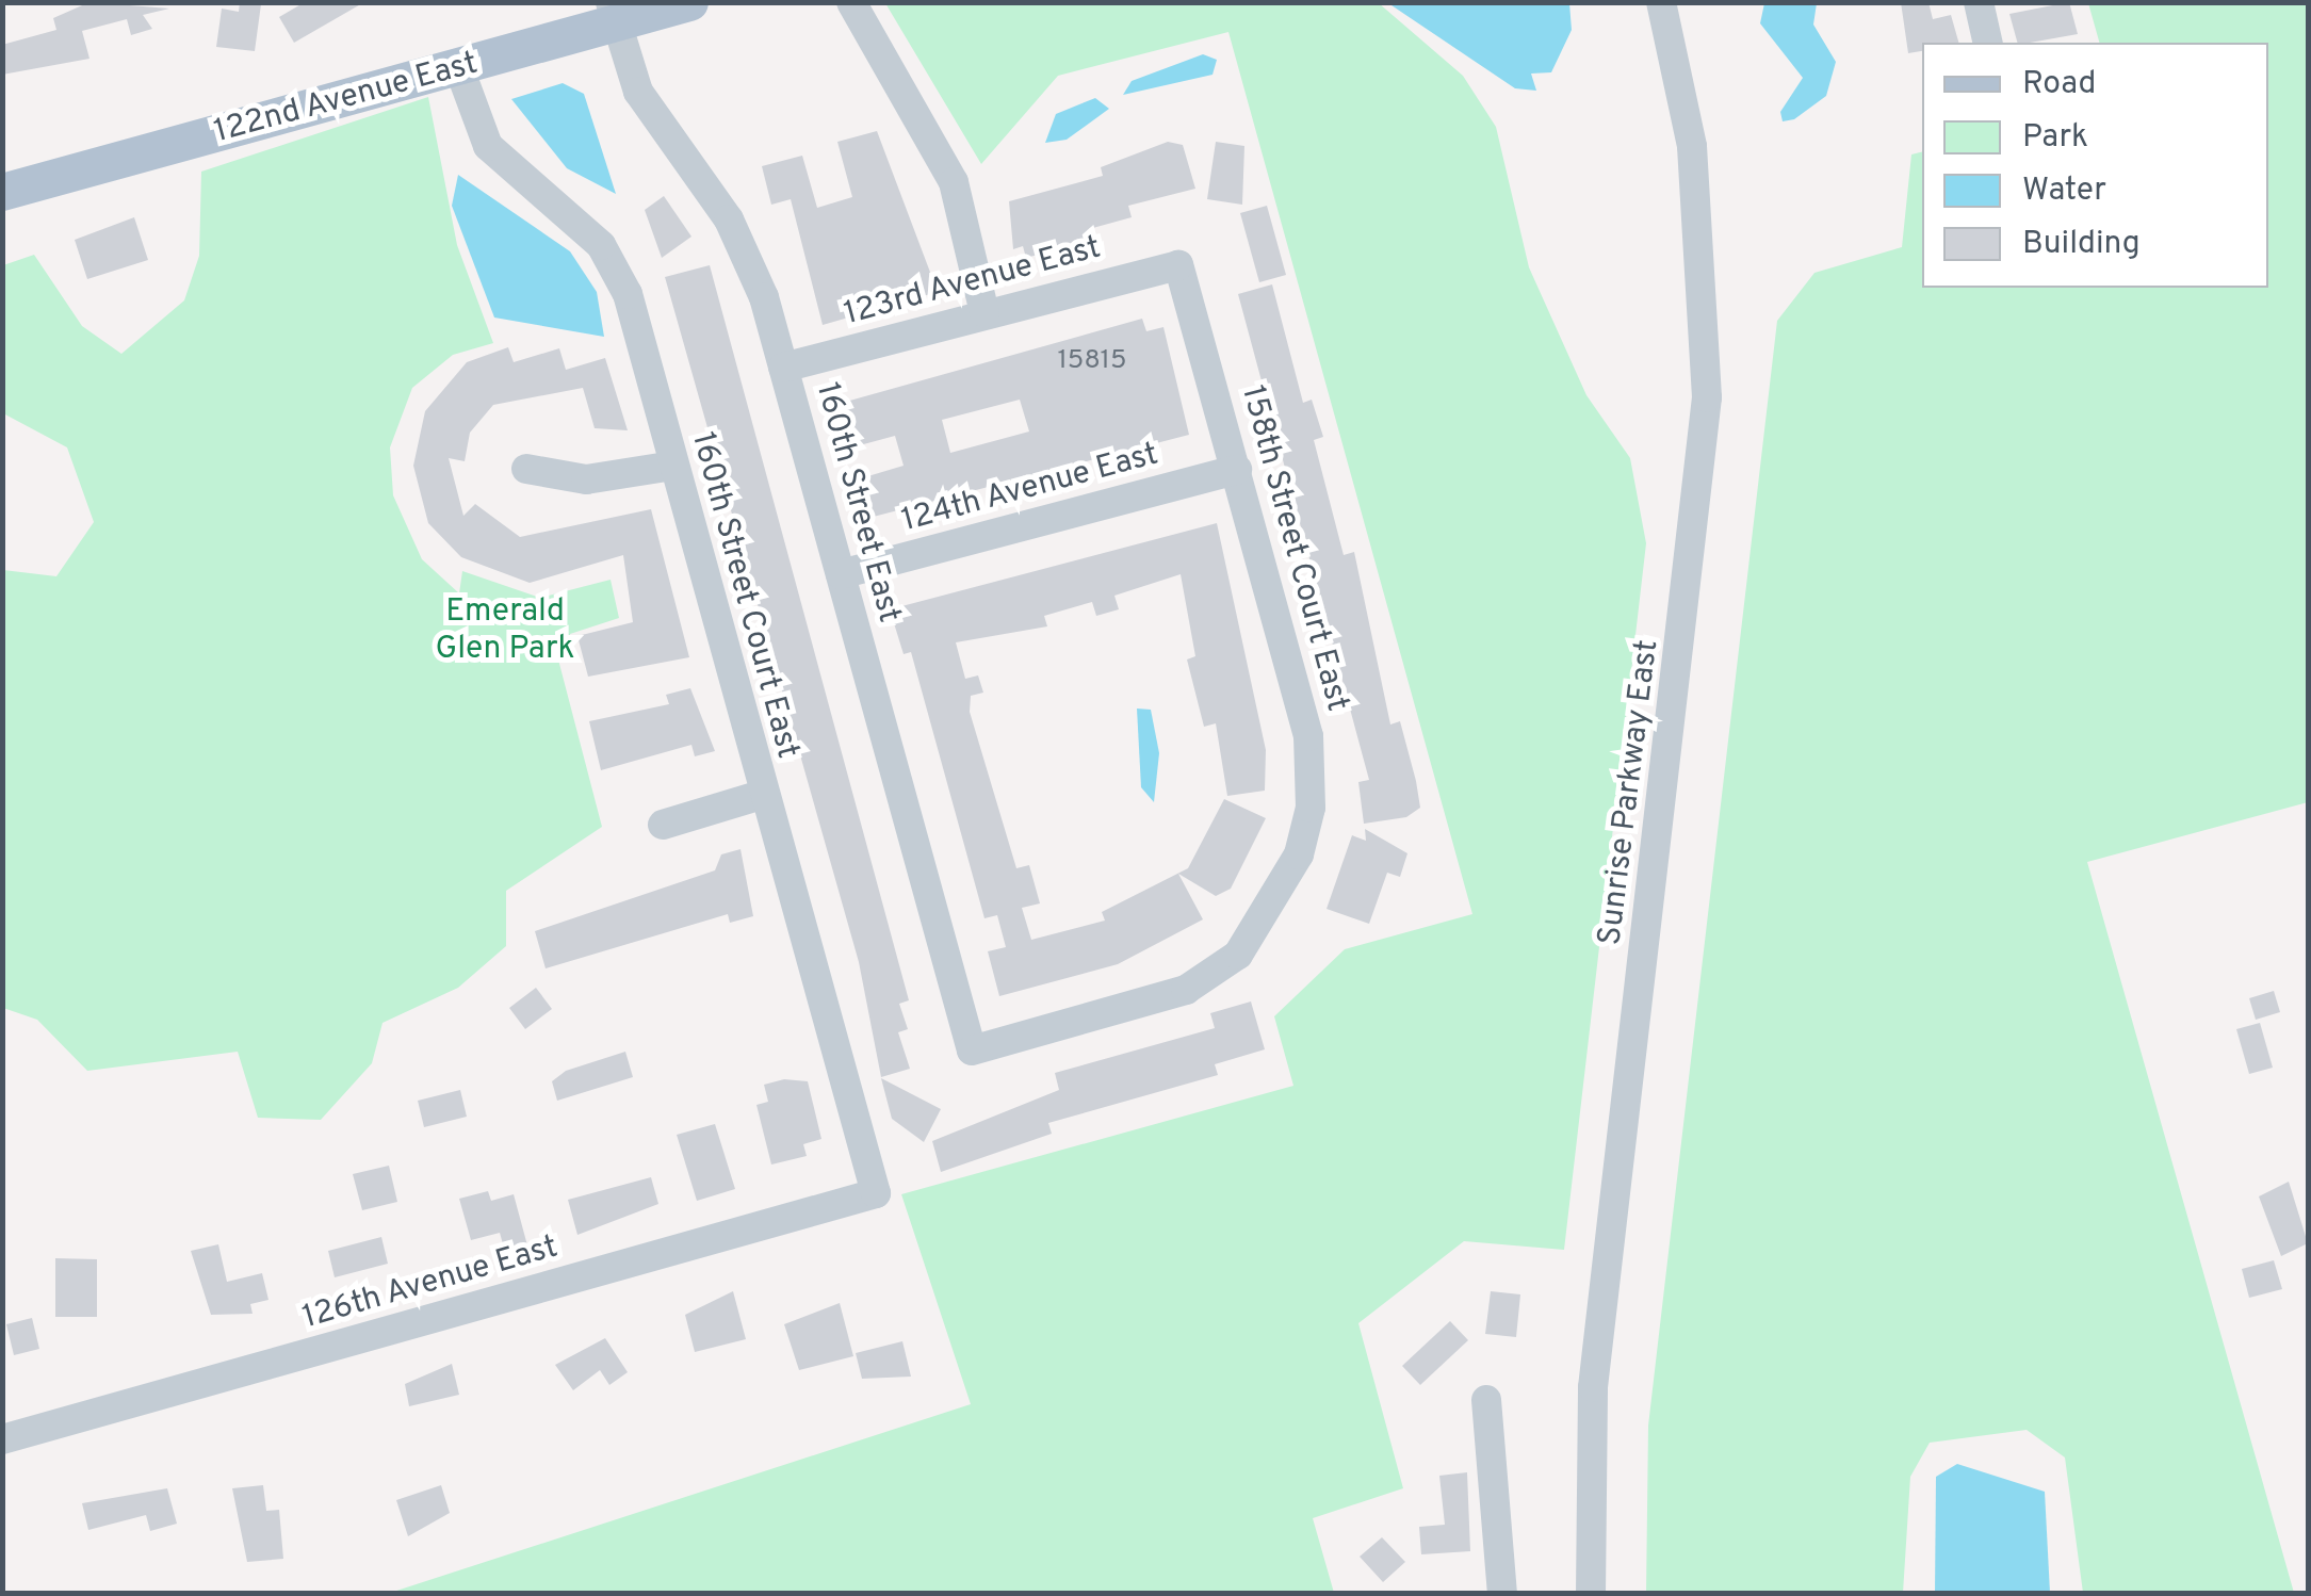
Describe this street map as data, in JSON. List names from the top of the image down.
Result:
{
  "streets": {
    "main road": ["122nd Avenue East"],
    "street": [
      "123rd Avenue East",
      "124th Avenue East",
      "160th Street East",
      "158th Street Court East",
      "160th Street Court East",
      "Sunrise Parkway East",
      "126th Avenue East"
    ]
  },
  "crossings": [
    ["122nd Avenue East", "160th Street East"],
    ["122nd Avenue East", "160th Street Court East"],
    ["123rd Avenue East", "160th Street East"],
    ["123rd Avenue East", "158th Street Court East"],
    ["124th Avenue East", "160th Street East"],
    ["124th Avenue East", "158th Street Court East"],
    ["160th Street East", "158th Street Court East"],
    ["160th Street Court East", "126th Avenue East"]
  ],
  "parks": ["Emerald Glen Park"],
  "house_numbers": ["15815"],
  "legend": [
    "Road",
    "Park",
    "Water",
    "Building"
  ]
}
